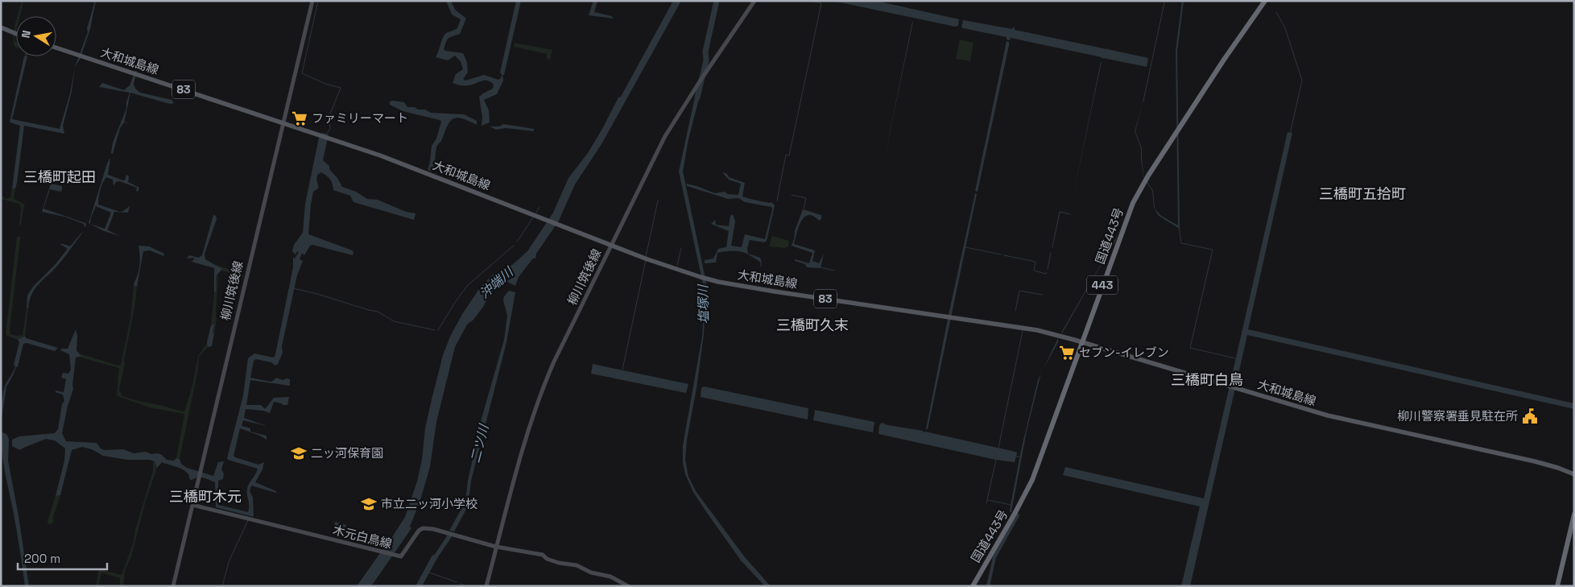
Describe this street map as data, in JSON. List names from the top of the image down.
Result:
{
  "streets": {
    "highway": ["国道443号", "443"],
    "main road": [
      "大和城島線",
      "83",
      "柳川筑後線",
      "木元白鳥線"
    ]
  },
  "crossings": [
    ["大和城島線", "国道443号"],
    ["大和城島線", "柳川筑後線"],
    ["柳川筑後線", "木元白鳥線"]
  ],
  "districts": [
    "三橋町起田",
    "三橋町五拾町",
    "三橋町久末",
    "三橋町白鳥",
    "三橋町木元"
  ],
  "water": ["沖端川", "塩塚川", "二ツ川"],
  "places": {
    "supermarket": ["ファミリーマート", "セブン-イレブン"],
    "public building": ["柳川警察署垂見駐在所"],
    "school or university": ["二ッ河保育園", "市立二ッ河小学校"]
  },
  "scale_bar": "200 m",
  "north": "left"
}
